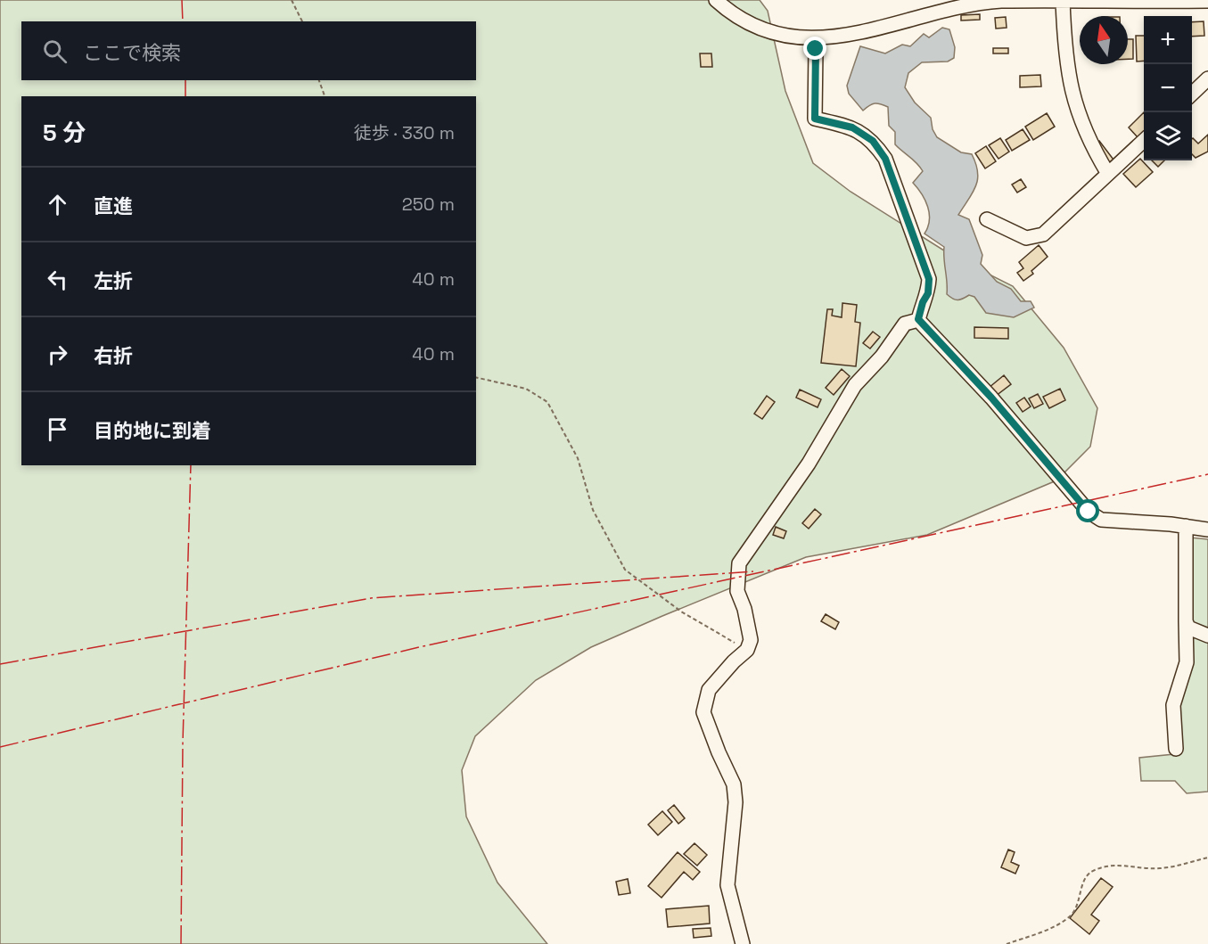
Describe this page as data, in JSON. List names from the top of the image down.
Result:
{
  "north": "top",
  "page": {
    "map_buttons": ["+", "−"],
    "search": "ここで検索",
    "heading": ["5 分", "徒歩 · 330 m"],
    "list": [
      ["直進", "250 m"],
      ["左折", "40 m"],
      ["右折", "40 m"],
      "目的地に到着"
    ]
  }
}
